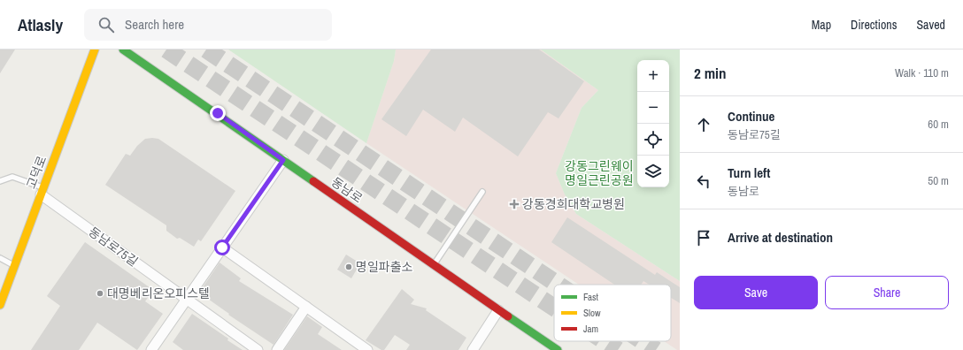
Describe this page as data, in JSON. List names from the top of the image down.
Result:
{
  "streets": {
    "main road": ["고덕로", "동남로"],
    "street": ["동남로75길"]
  },
  "crossings": [
    ["고덕로", "동남로75길"]
  ],
  "parks": ["강동그린웨이 명일근린공원"],
  "places": {
    "health": ["강동경희대학교병원"],
    "other": ["명일파출소", "대명베리온오피스텔"]
  },
  "legend": ["Fast", "Slow", "Jam"],
  "page": {
    "header": "Atlasly",
    "search": "Search here",
    "nav": ["Map", "Directions", "Saved"],
    "heading": ["2 min", "Walk · 110 m"],
    "map_buttons": ["+", "−"],
    "list": [
      ["Continue", "동남로75길", "60 m"],
      ["Turn left", "동남로", "50 m"],
      "Arrive at destination"
    ],
    "buttons": ["Save", "Share"]
  }
}
